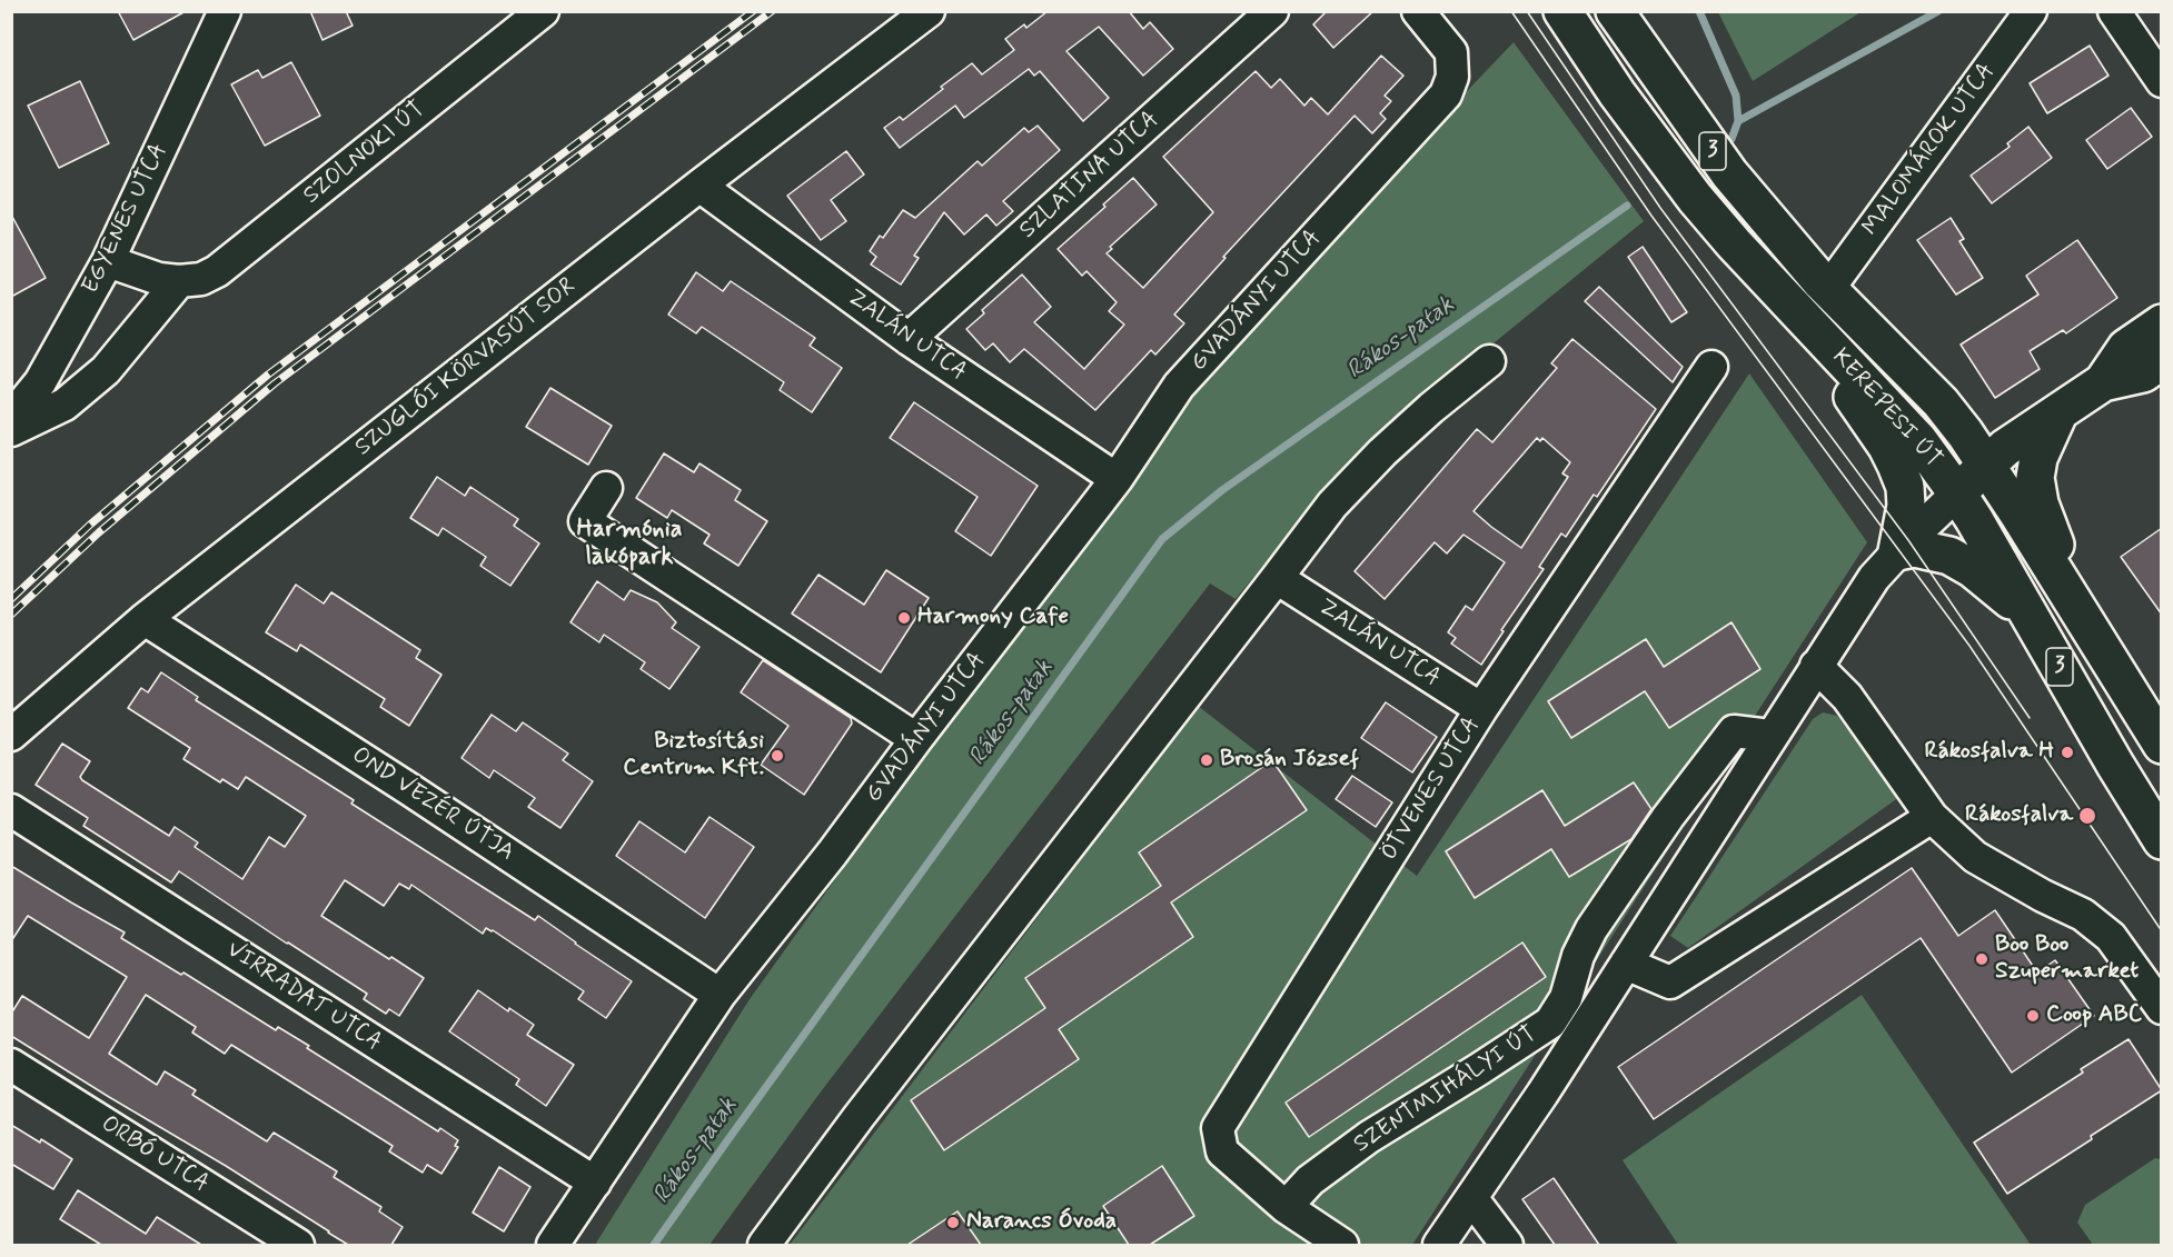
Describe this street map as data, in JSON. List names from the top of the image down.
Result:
{
  "streets": {
    "main road": ["3", "KEREPESI ÚT"],
    "street": [
      "MALOMÁROK UTCA",
      "SZOLNOKI ÚT",
      "SZLATINA UTCA",
      "EGYENES UTCA",
      "GVADÁNYI UTCA",
      "ZALÁN UTCA",
      "SZUGLÓI KÖRVASÚT SOR",
      "ÖTVENES UTCA",
      "OND VEZÉR ÚTJA",
      "VIRRADAT UTCA",
      "SZENTMIHÁLYI ÚT",
      "ORBÓ UTCA"
    ]
  },
  "crossings": [
    ["MALOMÁROK UTCA", "KEREPESI ÚT"],
    ["SZOLNOKI ÚT", "EGYENES UTCA"],
    ["SZLATINA UTCA", "ZALÁN UTCA"],
    ["GVADÁNYI UTCA", "ZALÁN UTCA"],
    ["GVADÁNYI UTCA", "OND VEZÉR ÚTJA"],
    ["GVADÁNYI UTCA", "VIRRADAT UTCA"],
    ["ZALÁN UTCA", "SZUGLÓI KÖRVASÚT SOR"],
    ["ZALÁN UTCA", "ÖTVENES UTCA"],
    ["SZUGLÓI KÖRVASÚT SOR", "OND VEZÉR ÚTJA"],
    ["KEREPESI ÚT", "SZENTMIHÁLYI ÚT"],
    ["ÖTVENES UTCA", "SZENTMIHÁLYI ÚT"]
  ],
  "districts": ["Harmónia lakópark"],
  "water": ["Rákos-patak"],
  "places": [
    "Harmony Cafe",
    "Rákosfalva H",
    "Biztosítási Centrum Kft.",
    "Brosán József",
    "Rákosfalva",
    "Boo Boo Szupermarket",
    "Coop ABC",
    "Narancs Óvoda"
  ]
}
